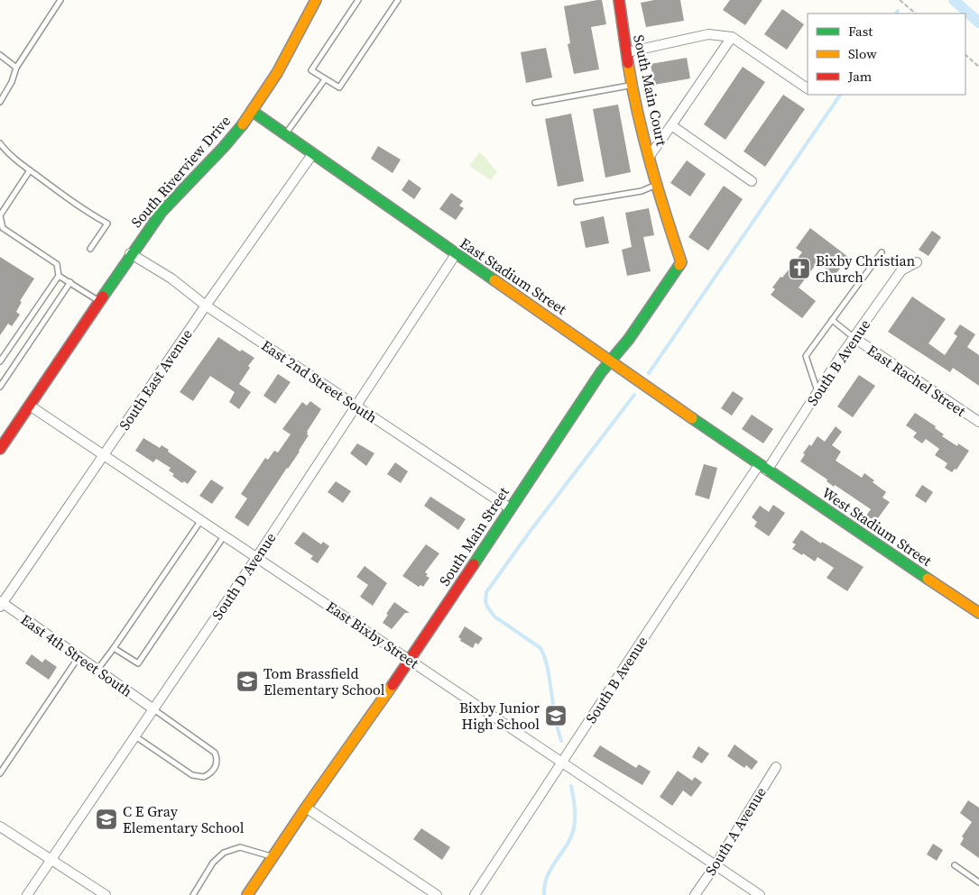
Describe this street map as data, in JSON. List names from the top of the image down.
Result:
{
  "streets": {
    "street": [
      "South Main Court",
      "South Riverview Drive",
      "East Stadium Street",
      "South B Avenue",
      "South East Avenue",
      "East Rachel Street",
      "East 2nd Street South",
      "West Stadium Street",
      "South Main Street",
      "South D Avenue",
      "East Bixby Street",
      "East 4th Street South",
      "South A Avenue"
    ]
  },
  "crossings": [
    ["South Main Court", "South Main Street"],
    ["South Riverview Drive", "East Stadium Street"],
    ["South Riverview Drive", "East 2nd Street South"],
    ["South Riverview Drive", "East Bixby Street"],
    ["East Stadium Street", "South B Avenue"],
    ["East Stadium Street", "South East Avenue"],
    ["East Stadium Street", "West Stadium Street"],
    ["East Stadium Street", "South Main Street"],
    ["East Stadium Street", "South D Avenue"],
    ["South B Avenue", "East Rachel Street"],
    ["South B Avenue", "West Stadium Street"],
    ["South B Avenue", "East Bixby Street"],
    ["South East Avenue", "East 2nd Street South"],
    ["South East Avenue", "East Bixby Street"],
    ["South East Avenue", "East 4th Street South"],
    ["East 2nd Street South", "South Main Street"],
    ["East 2nd Street South", "South D Avenue"],
    ["South Main Street", "East Bixby Street"],
    ["South D Avenue", "East Bixby Street"],
    ["South D Avenue", "East 4th Street South"],
    ["East Bixby Street", "South A Avenue"]
  ],
  "places": {
    "church": ["Bixby Christian Church"],
    "school or university": ["Tom Brassfield Elementary School", "Bixby Junior High School", "C E Gray Elementary School"]
  },
  "legend": ["Fast", "Slow", "Jam"]
}
